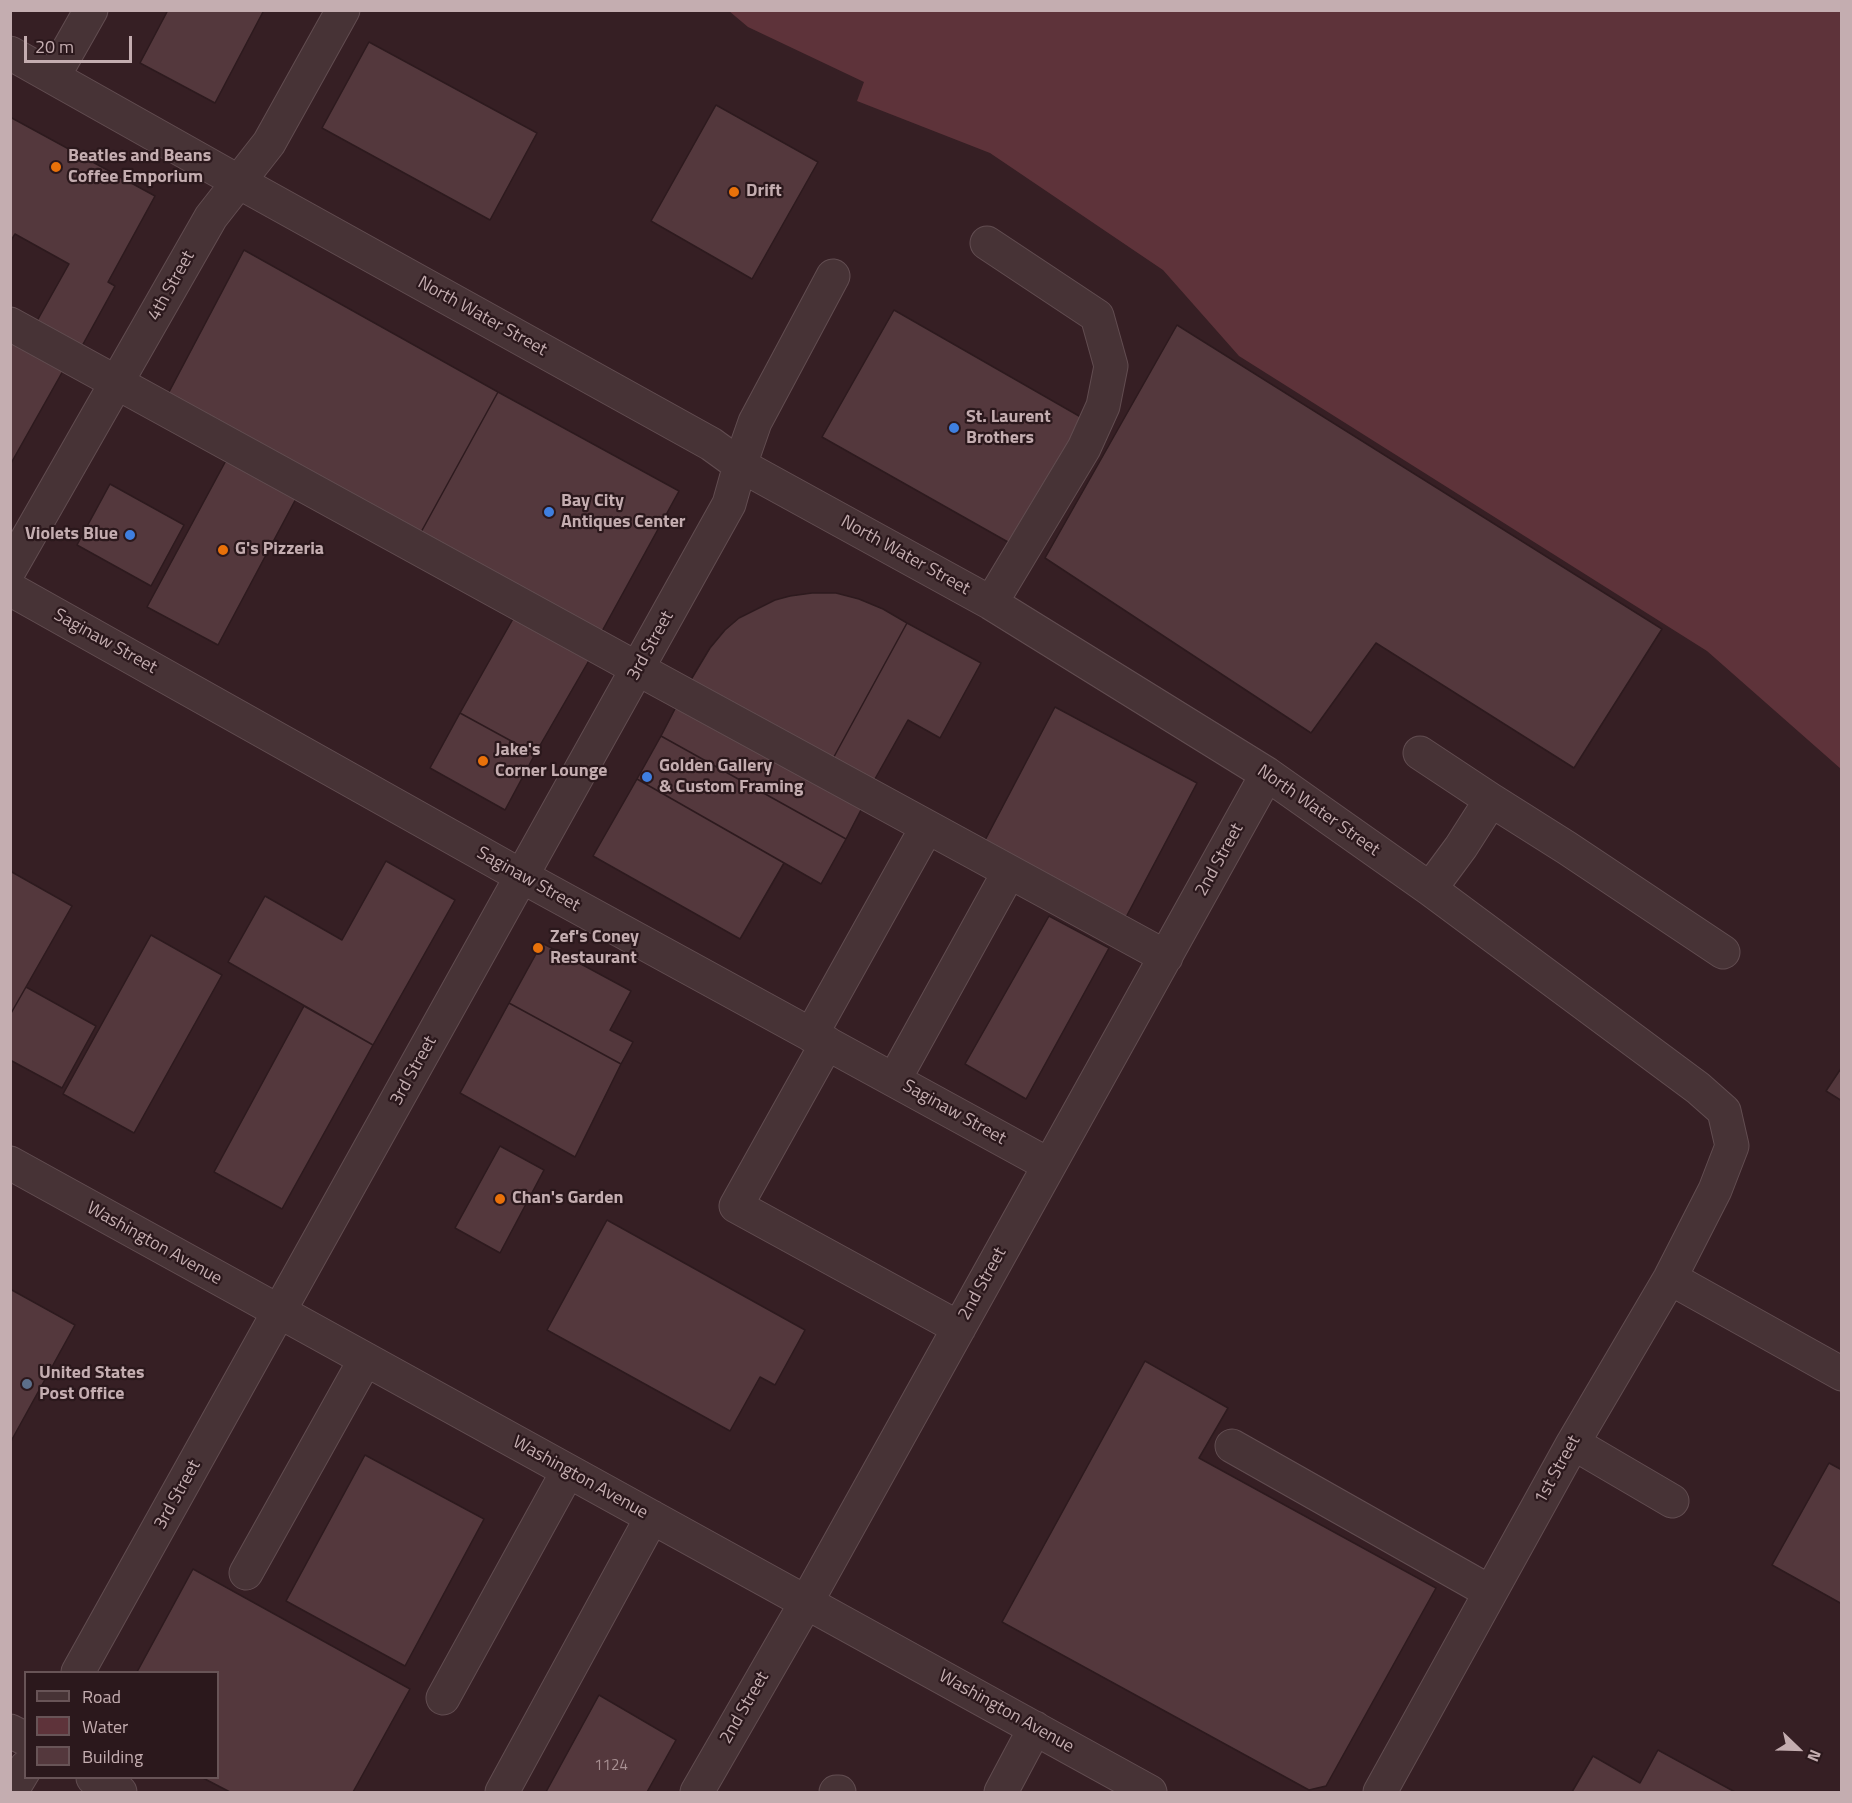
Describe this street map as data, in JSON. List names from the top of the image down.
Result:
{
  "streets": {
    "street": [
      "4th Street",
      "North Water Street",
      "Saginaw Street",
      "3rd Street",
      "2nd Street",
      "Washington Avenue",
      "1st Street"
    ]
  },
  "crossings": [
    ["4th Street", "North Water Street"],
    ["North Water Street", "3rd Street"],
    ["North Water Street", "2nd Street"],
    ["North Water Street", "1st Street"],
    ["Saginaw Street", "3rd Street"],
    ["Saginaw Street", "2nd Street"],
    ["3rd Street", "Washington Avenue"],
    ["2nd Street", "Washington Avenue"]
  ],
  "places": [
    "Beatles and Beans Coffee Emporium",
    "Drift",
    "St. Laurent Brothers",
    "Bay City Antiques Center",
    "Violets Blue",
    "G's Pizzeria",
    "Jake's Corner Lounge",
    "Golden Gallery & Custom Framing",
    "Zef's Coney Restaurant",
    "Chan's Garden",
    "United States Post Office"
  ],
  "house_numbers": ["1124"],
  "legend": ["Road", "Water", "Building"],
  "scale_bar": "20 m",
  "north": "bottom right"
}
